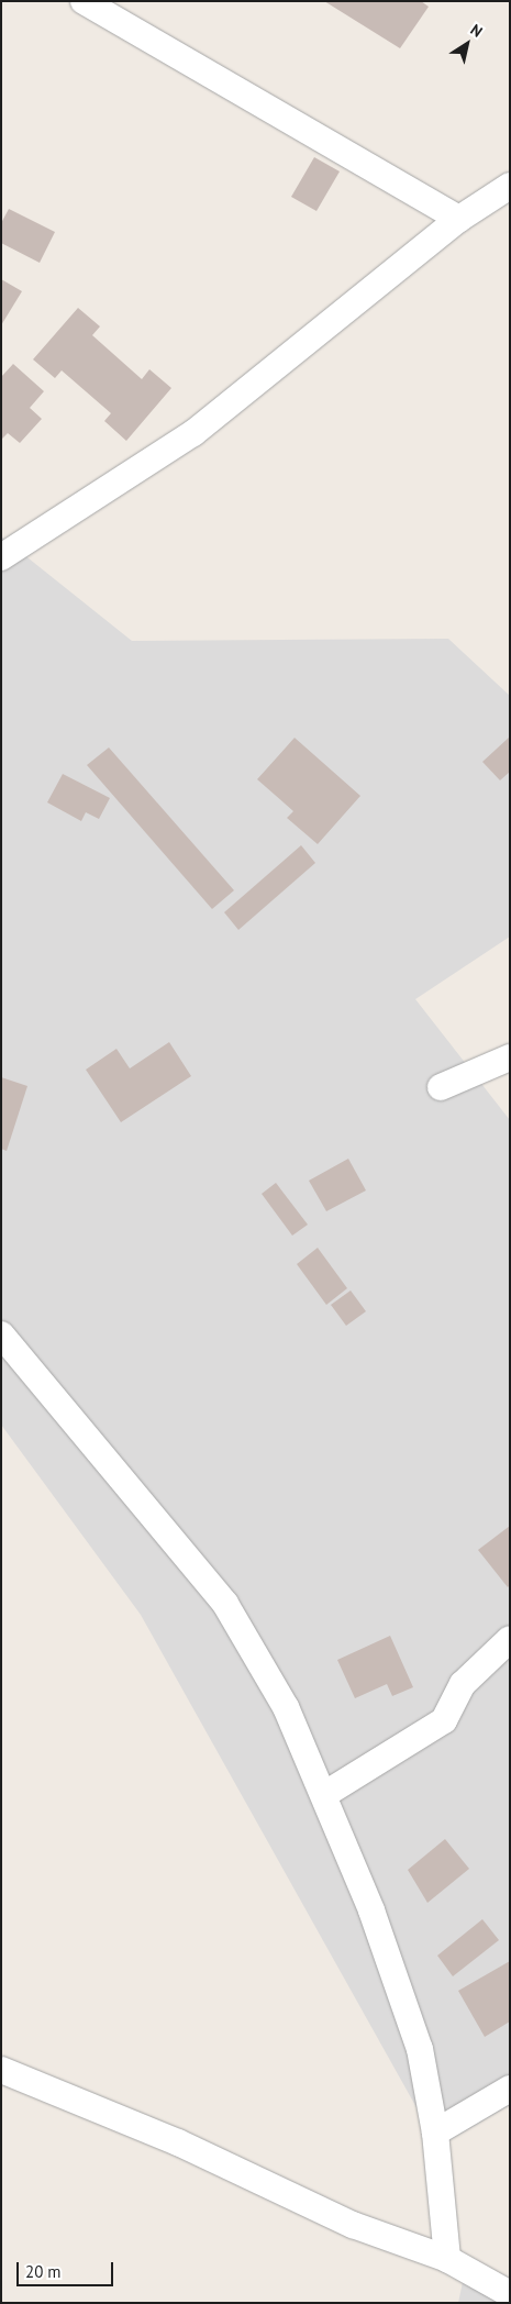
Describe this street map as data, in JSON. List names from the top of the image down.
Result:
{
  "scale_bar": "20 m",
  "north": "top right"
}
